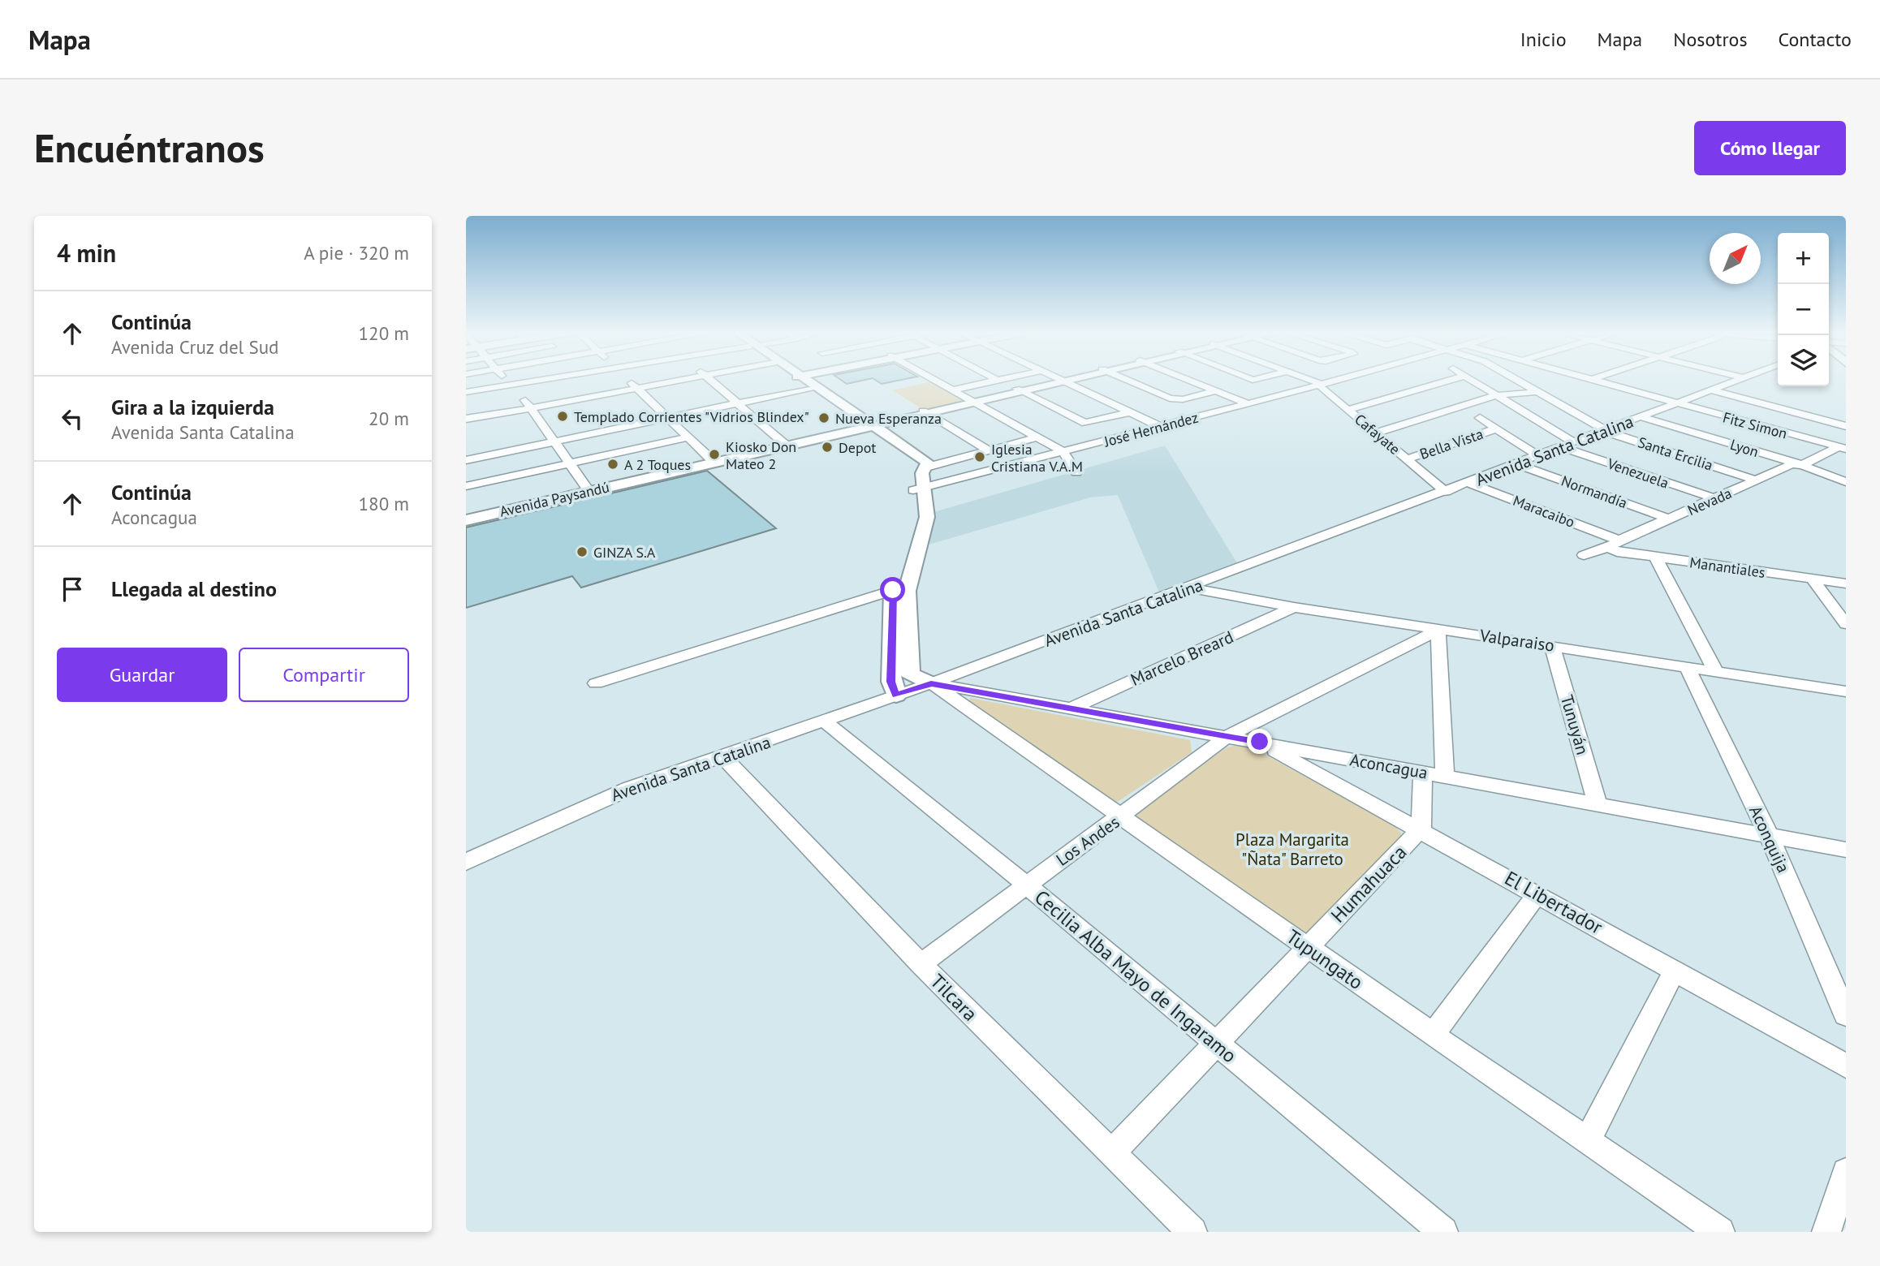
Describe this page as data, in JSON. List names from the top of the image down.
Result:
{
  "streets": {
    "main road": ["Avenida Paysandú"],
    "street": [
      "Fitz Simon",
      "José Hernández",
      "Cafayate",
      "Bella Vista",
      "Lyon",
      "Avenida Santa Catalina",
      "Santa Ercilia",
      "Venezuela",
      "Normandía",
      "Nevada",
      "Maracaibo",
      "Manantiales",
      "Valparaiso",
      "Marcelo Breard",
      "Tunuyán",
      "Aconcagua",
      "Aconquija",
      "Los Andes",
      "Humahuaca",
      "El Libertador",
      "Tupungato",
      "Cecilia Alba Mayo de Ingaramo",
      "Tilcara"
    ]
  },
  "crossings": [
    ["Fitz Simon", "Avenida Santa Catalina"],
    ["Fitz Simon", "Nevada"],
    ["José Hernández", "Cafayate"],
    ["Cafayate", "Bella Vista"],
    ["Cafayate", "Avenida Santa Catalina"],
    ["Lyon", "Avenida Santa Catalina"],
    ["Lyon", "Nevada"],
    ["Avenida Santa Catalina", "Santa Ercilia"],
    ["Avenida Santa Catalina", "Venezuela"],
    ["Avenida Santa Catalina", "Normandía"],
    ["Avenida Santa Catalina", "Maracaibo"],
    ["Avenida Santa Catalina", "Valparaiso"],
    ["Avenida Santa Catalina", "Aconcagua"],
    ["Avenida Santa Catalina", "Tupungato"],
    ["Avenida Santa Catalina", "Cecilia Alba Mayo de Ingaramo"],
    ["Avenida Santa Catalina", "Tilcara"],
    ["Santa Ercilia", "Nevada"],
    ["Venezuela", "Nevada"],
    ["Normandía", "Nevada"],
    ["Nevada", "Maracaibo"],
    ["Nevada", "Manantiales"],
    ["Maracaibo", "Manantiales"],
    ["Valparaiso", "Marcelo Breard"],
    ["Valparaiso", "Tunuyán"],
    ["Valparaiso", "Aconquija"],
    ["Marcelo Breard", "Aconcagua"],
    ["Tunuyán", "Aconcagua"],
    ["Aconcagua", "Aconquija"],
    ["Aconcagua", "Los Andes"],
    ["Aconcagua", "El Libertador"],
    ["Aconcagua", "Tupungato"],
    ["Los Andes", "Tupungato"],
    ["Los Andes", "Cecilia Alba Mayo de Ingaramo"],
    ["Los Andes", "Tilcara"],
    ["Humahuaca", "El Libertador"],
    ["Humahuaca", "Tupungato"],
    ["Humahuaca", "Cecilia Alba Mayo de Ingaramo"],
    ["Humahuaca", "Tilcara"]
  ],
  "parks": ["Plaza Margarita \"Ñata\" Barreto"],
  "places": [
    "Templado Corrientes \"Vidrios Blindex\"",
    "Nueva Esperanza",
    "Depot",
    "Kiosko Don Mateo 2",
    "Iglesia Cristiana V.A.M",
    "A 2 Toques",
    "GINZA S.A"
  ],
  "north": "top right",
  "page": {
    "header": "Mapa",
    "nav": [
      "Inicio",
      "Mapa",
      "Nosotros",
      "Contacto"
    ],
    "buttons": [
      "Cómo llegar",
      ["Guardar", "Compartir"]
    ],
    "title": "Encuéntranos",
    "heading": ["4 min", "A pie · 320 m"],
    "map_buttons": ["+", "−"],
    "list": [
      ["Continúa", "Avenida Cruz del Sud", "120 m"],
      ["Gira a la izquierda", "Avenida Santa Catalina", "20 m"],
      ["Continúa", "Aconcagua", "180 m"],
      "Llegada al destino"
    ]
  }
}
